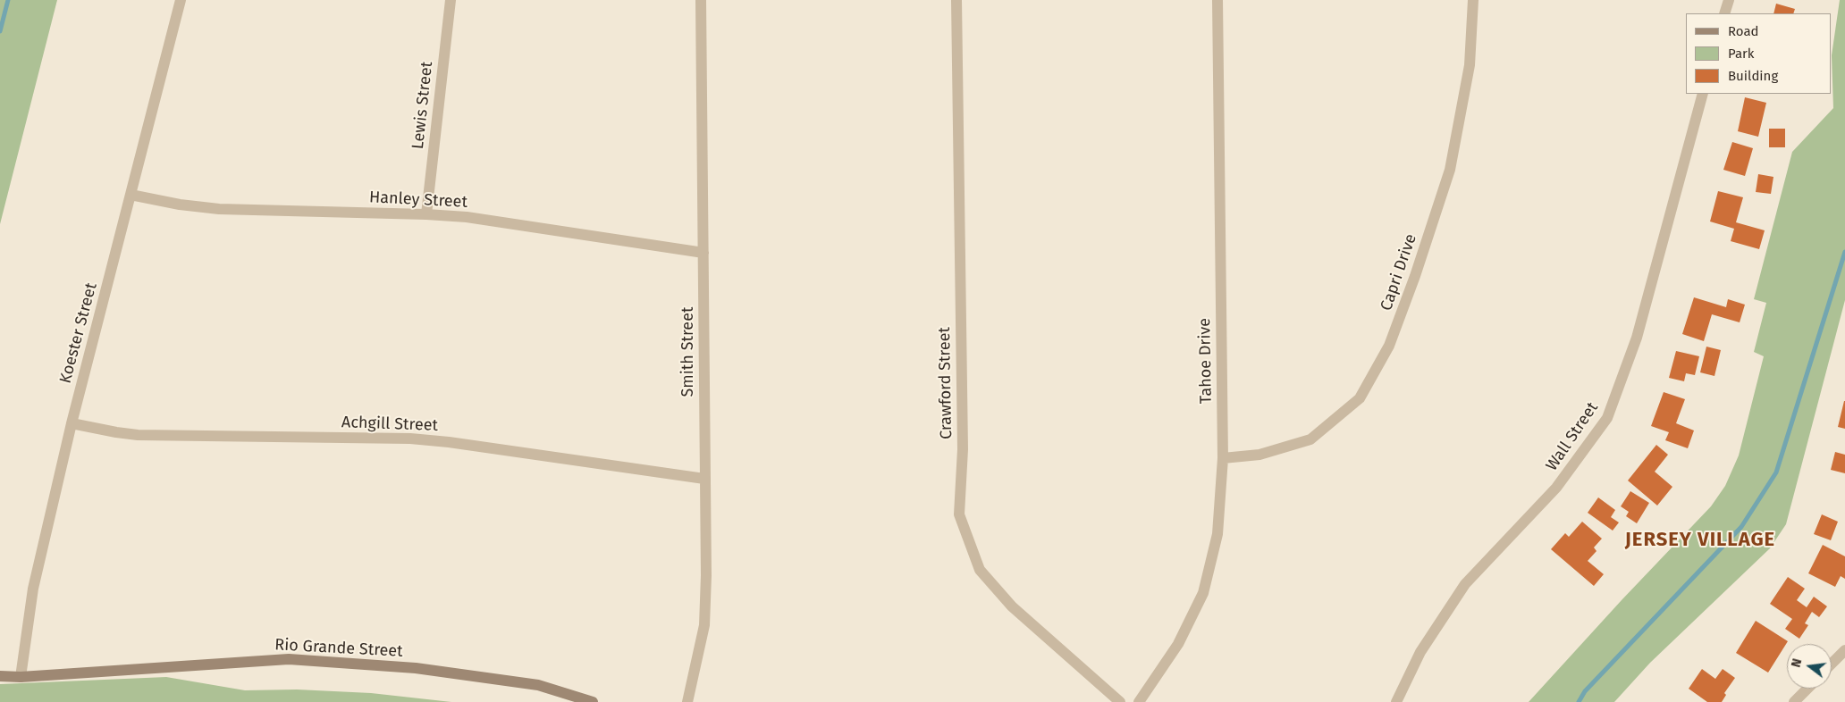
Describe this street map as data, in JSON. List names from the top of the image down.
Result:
{
  "streets": {
    "street": [
      "Lewis Street",
      "Hanley Street",
      "Capri Drive",
      "Koester Street",
      "Smith Street",
      "Tahoe Drive",
      "Crawford Street",
      "Achgill Street",
      "Wall Street",
      "Rio Grande Street"
    ]
  },
  "crossings": [
    ["Lewis Street", "Hanley Street"],
    ["Hanley Street", "Koester Street"],
    ["Hanley Street", "Smith Street"],
    ["Capri Drive", "Tahoe Drive"],
    ["Koester Street", "Achgill Street"],
    ["Koester Street", "Rio Grande Street"],
    ["Smith Street", "Achgill Street"]
  ],
  "districts": ["JERSEY VILLAGE"],
  "legend": ["Road", "Park", "Building"],
  "north": "left"
}
